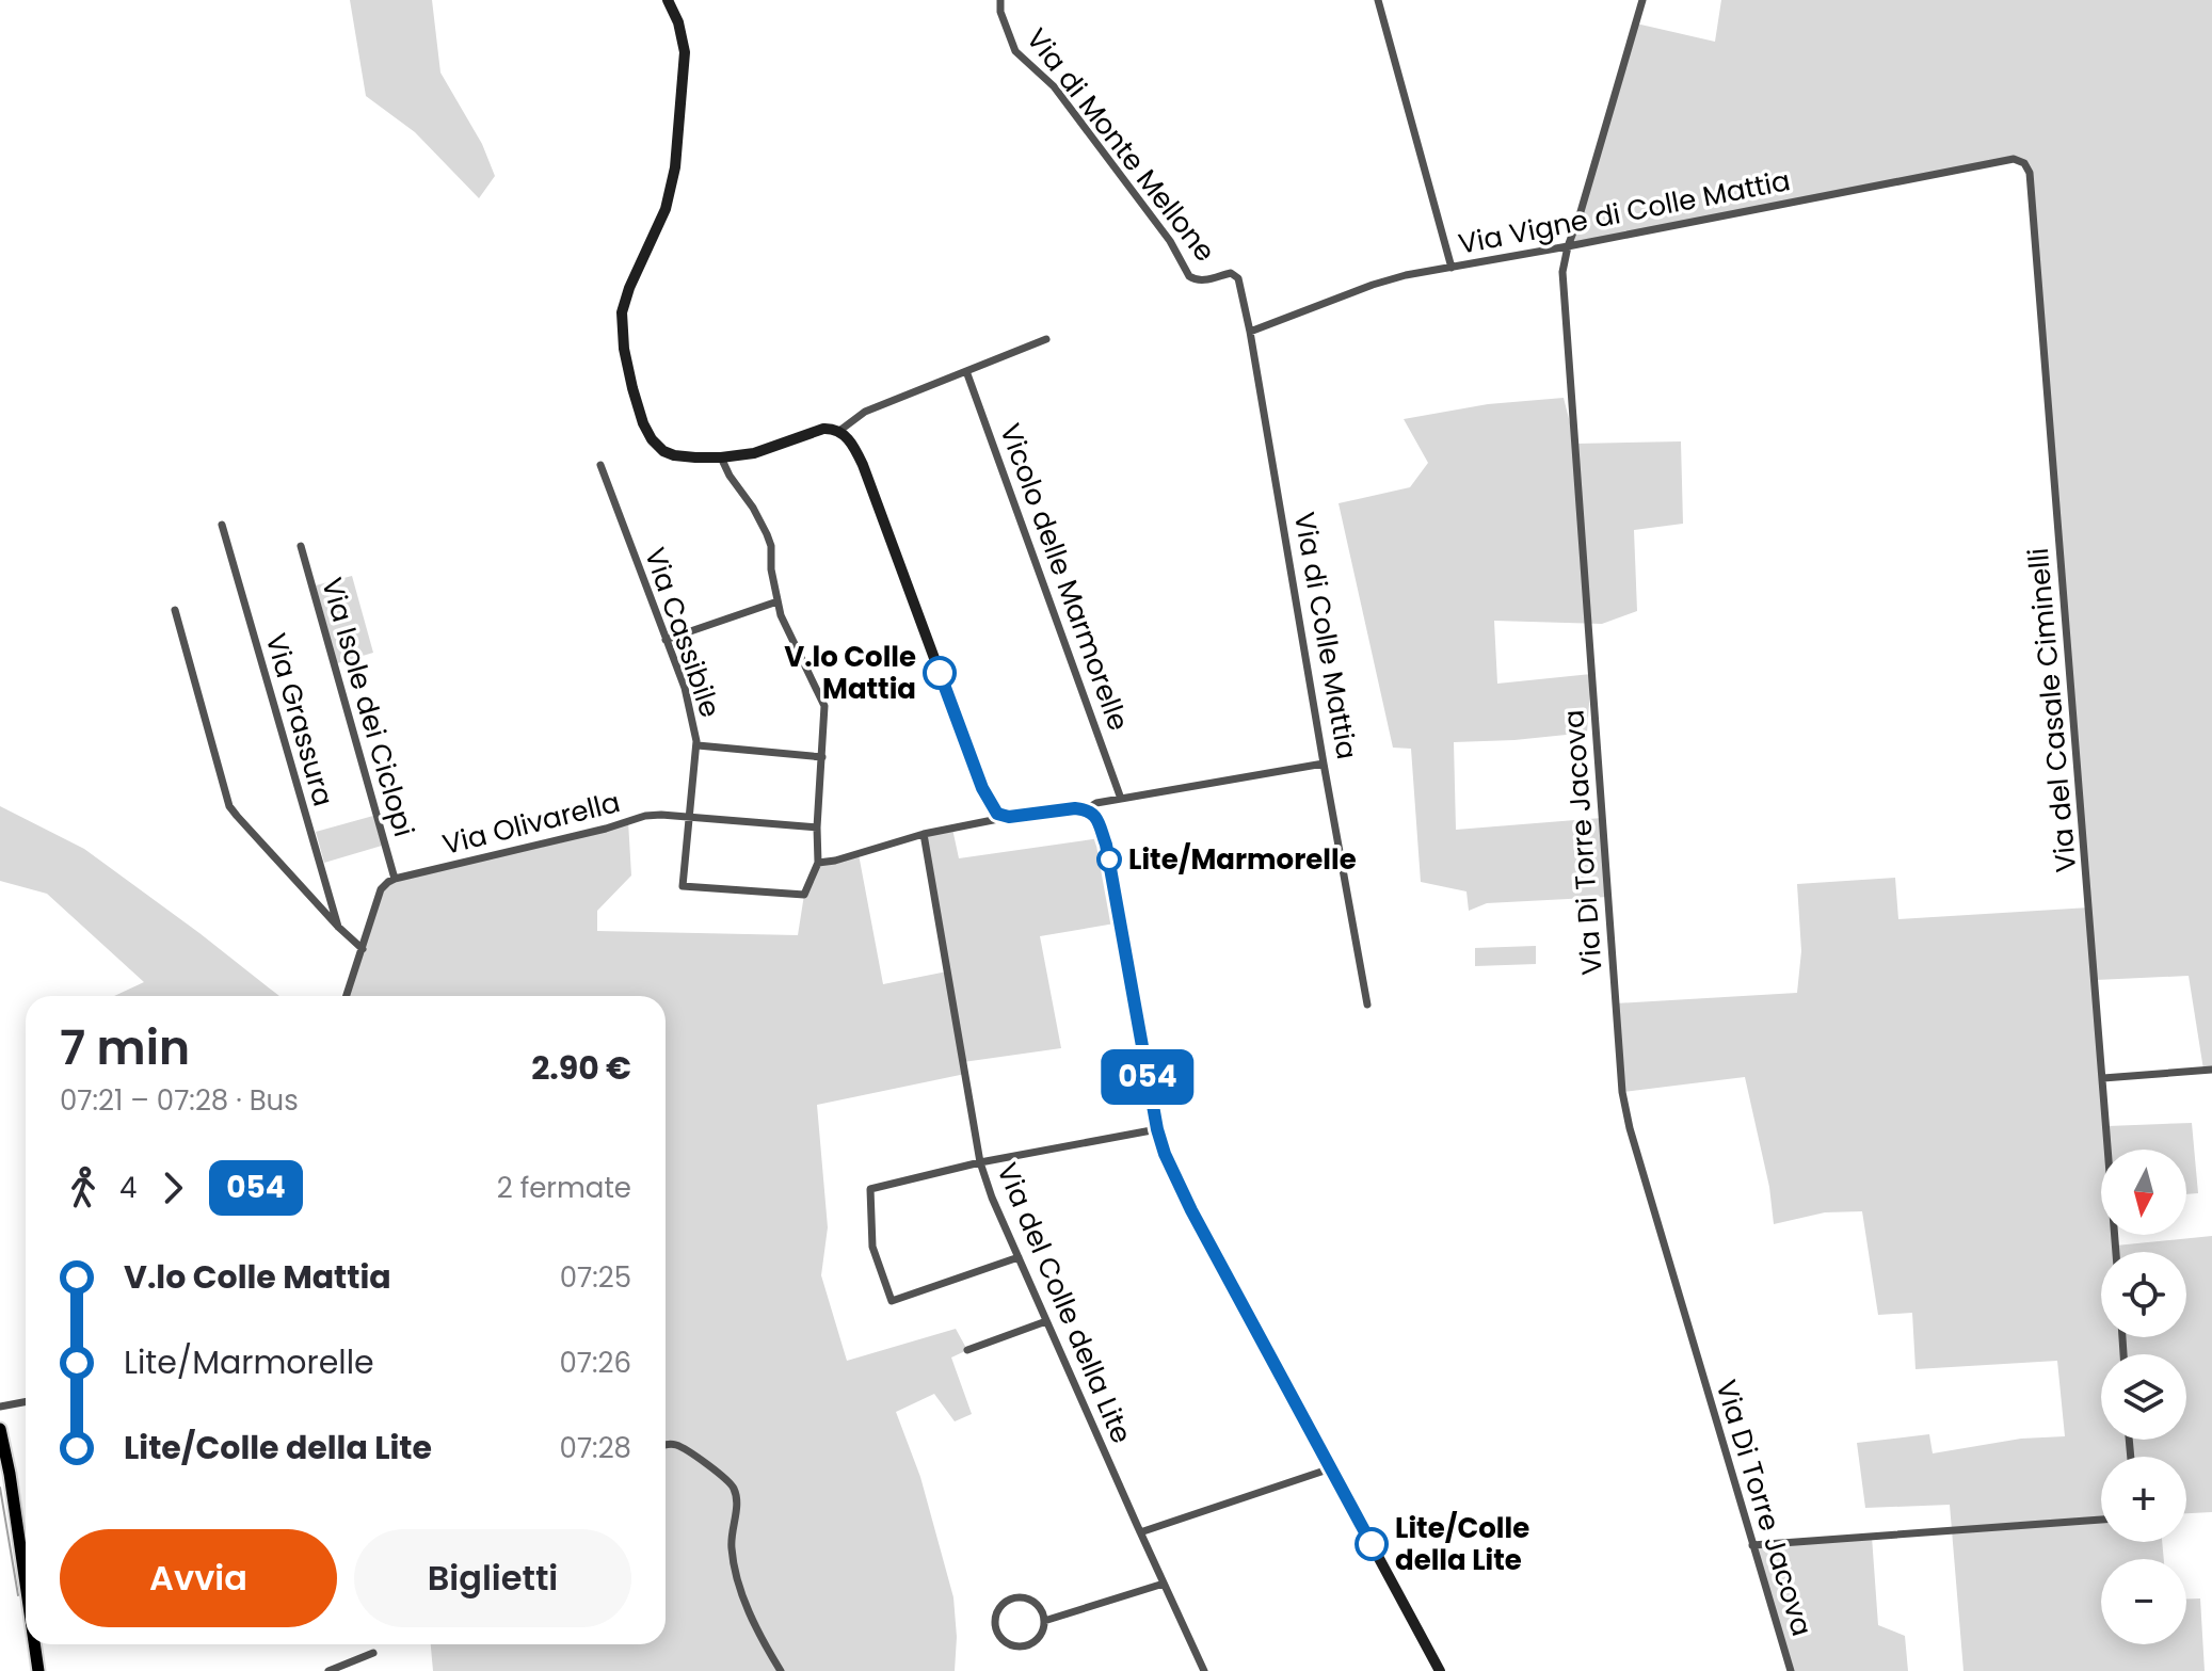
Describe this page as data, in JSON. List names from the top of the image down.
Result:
{
  "streets": {
    "street": [
      "Via di Monte Mellone",
      "Via Vigne di Colle Mattia",
      "Vicolo delle Marmorelle",
      "Via Cassibile",
      "Via di Colle Mattia",
      "Via Isole dei Ciclopi",
      "Via del Casale Ciminelli",
      "Via Grassura",
      "Via Olivarella",
      "Via Di Torre Jacova",
      "Via del Colle della Lite"
    ]
  },
  "crossings": [
    ["Via di Monte Mellone", "Via di Colle Mattia"],
    ["Via Vigne di Colle Mattia", "Via di Colle Mattia"],
    ["Via Vigne di Colle Mattia", "Via del Casale Ciminelli"],
    ["Via Vigne di Colle Mattia", "Via Di Torre Jacova"],
    ["Via Cassibile", "Via Olivarella"],
    ["Via Isole dei Ciclopi", "Via Olivarella"]
  ],
  "places": ["V.lo Colle Mattia", "Lite/Marmorelle", "Lite/Colle della Lite"],
  "lines": ["bus line 054"],
  "north": "bottom",
  "page": {
    "on_map": "054",
    "heading": ["7 min", "07:21 – 07:28 · Bus", "2.90 €"],
    "legs": ["4", "054", "2 fermate"],
    "map_buttons": ["+", "−"],
    "list": [
      {
        "name": "V.lo Colle Mattia",
        "value": "07:25"
      },
      {
        "name": "Lite/Marmorelle",
        "value": "07:26"
      },
      {
        "name": "Lite/Colle della Lite",
        "value": "07:28"
      }
    ],
    "buttons": ["Avvia", "Biglietti"]
  }
}
